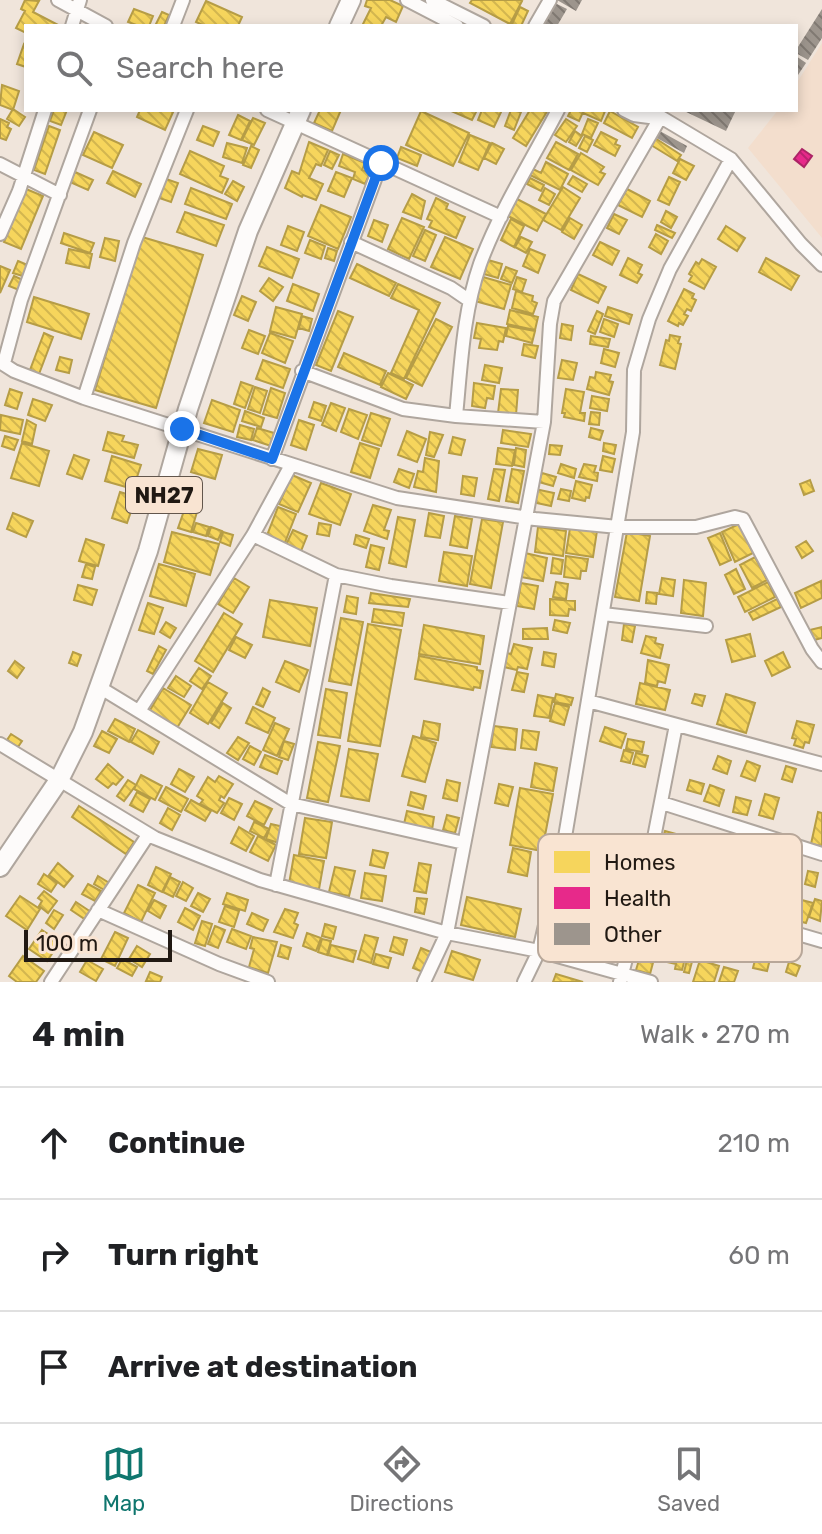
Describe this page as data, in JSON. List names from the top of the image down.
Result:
{
  "streets": {
    "highway": ["NH27"]
  },
  "legend": ["Homes", "Health", "Other"],
  "scale_bar": "100 m",
  "page": {
    "search": "Search here",
    "scale": "100 m",
    "heading": ["4 min", "Walk · 270 m"],
    "list": [
      ["Continue", "210 m"],
      ["Turn right", "60 m"],
      "Arrive at destination"
    ],
    "nav": ["Map", "Directions", "Saved"]
  }
}
